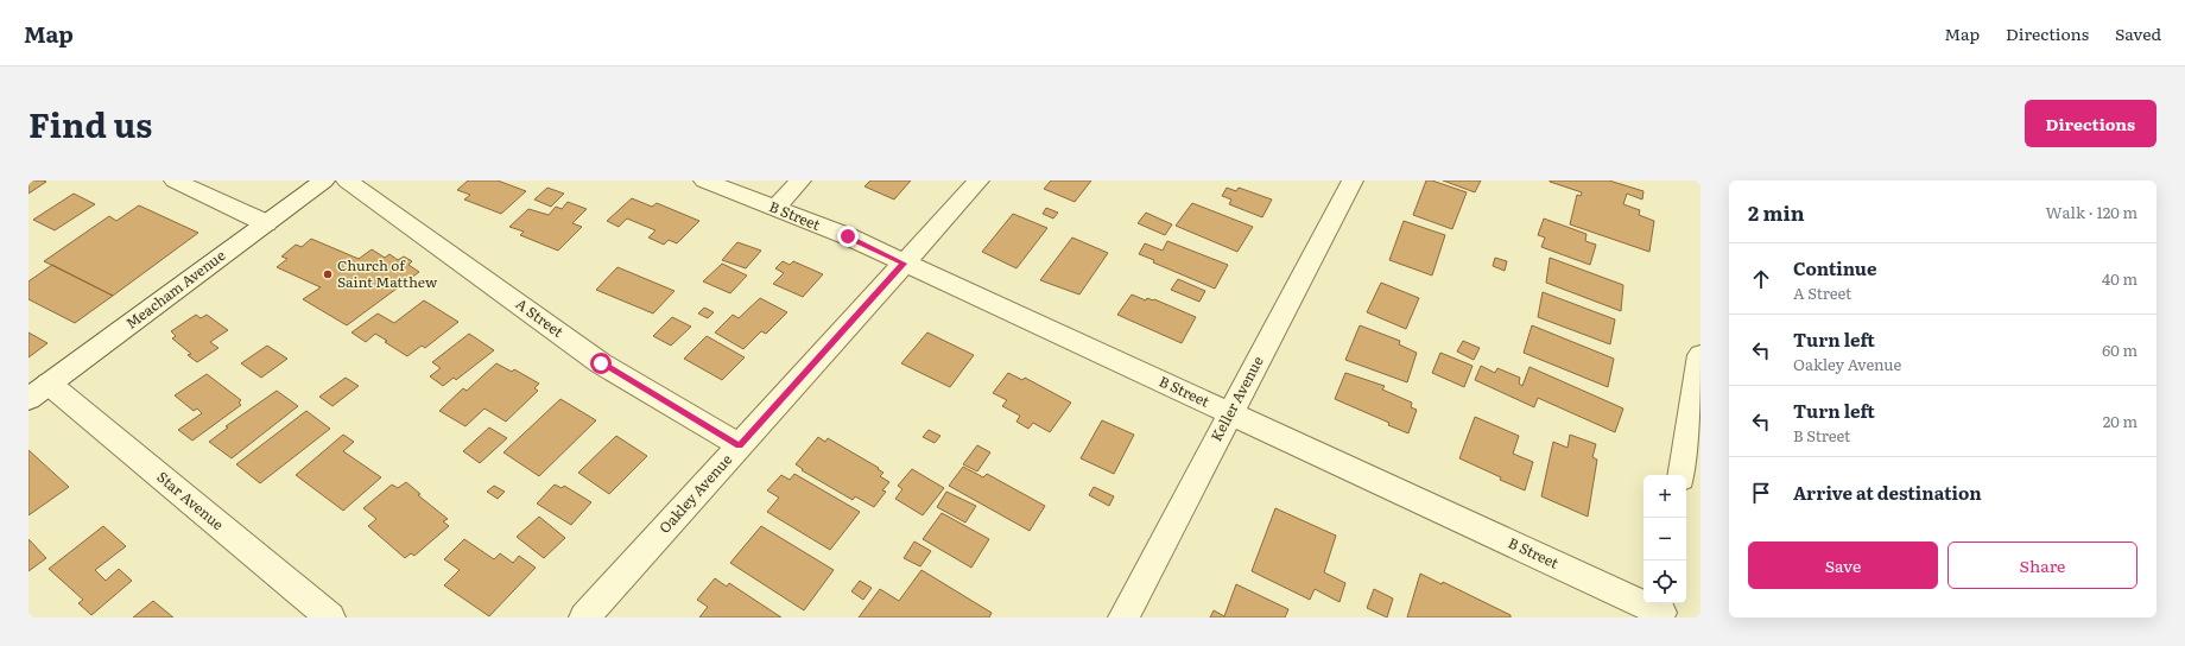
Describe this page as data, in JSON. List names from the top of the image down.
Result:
{
  "streets": {
    "street": [
      "B Street",
      "Meacham Avenue",
      "A Street",
      "Keller Avenue",
      "Oakley Avenue",
      "Star Avenue"
    ]
  },
  "crossings": [
    ["B Street", "Keller Avenue"],
    ["B Street", "Oakley Avenue"],
    ["Meacham Avenue", "Star Avenue"],
    ["A Street", "Oakley Avenue"]
  ],
  "places": ["Church of Saint Matthew"],
  "page": {
    "header": "Map",
    "nav": ["Map", "Directions", "Saved"],
    "title": "Find us",
    "buttons": [
      "Directions",
      ["Save", "Share"]
    ],
    "heading": ["2 min", "Walk · 120 m"],
    "list": [
      ["Continue", "A Street", "40 m"],
      ["Turn left", "Oakley Avenue", "60 m"],
      ["Turn left", "B Street", "20 m"],
      "Arrive at destination"
    ],
    "map_buttons": ["+", "−"]
  }
}
